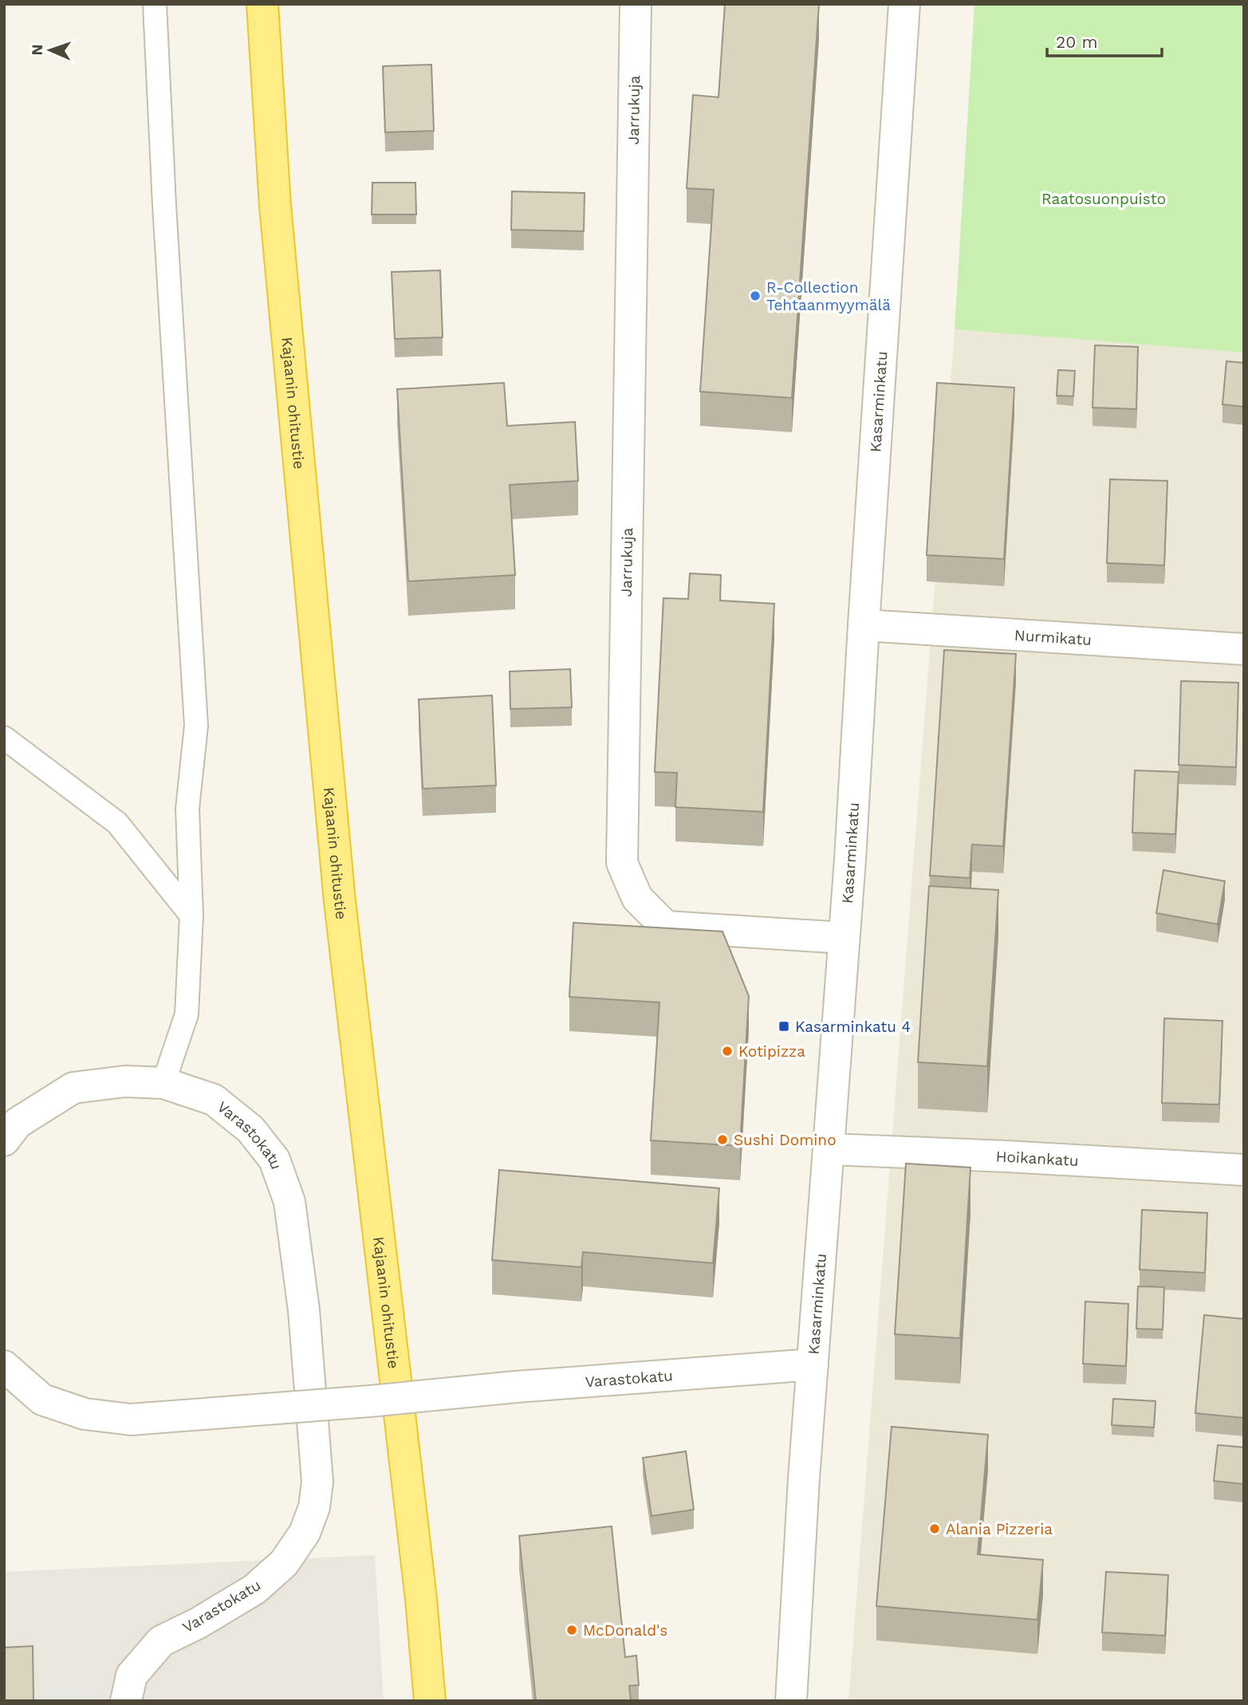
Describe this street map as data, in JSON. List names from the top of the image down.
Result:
{
  "streets": {
    "highway": ["Kajaanin ohitustie"],
    "street": [
      "Jarrukuja",
      "Kasarminkatu",
      "Nurmikatu",
      "Varastokatu",
      "Hoikankatu"
    ]
  },
  "crossings": [
    ["Jarrukuja", "Kasarminkatu"],
    ["Kasarminkatu", "Nurmikatu"],
    ["Kasarminkatu", "Varastokatu"],
    ["Kasarminkatu", "Hoikankatu"]
  ],
  "parks": ["Raatosuonpuisto"],
  "places": {
    "other": [
      "R-Collection Tehtaanmyymälä",
      "Kotipizza",
      "Sushi Domino",
      "Alania Pizzeria",
      "McDonald's"
    ],
    "transit": ["Kasarminkatu 4"]
  },
  "scale_bar": "20 m",
  "north": "left"
}
